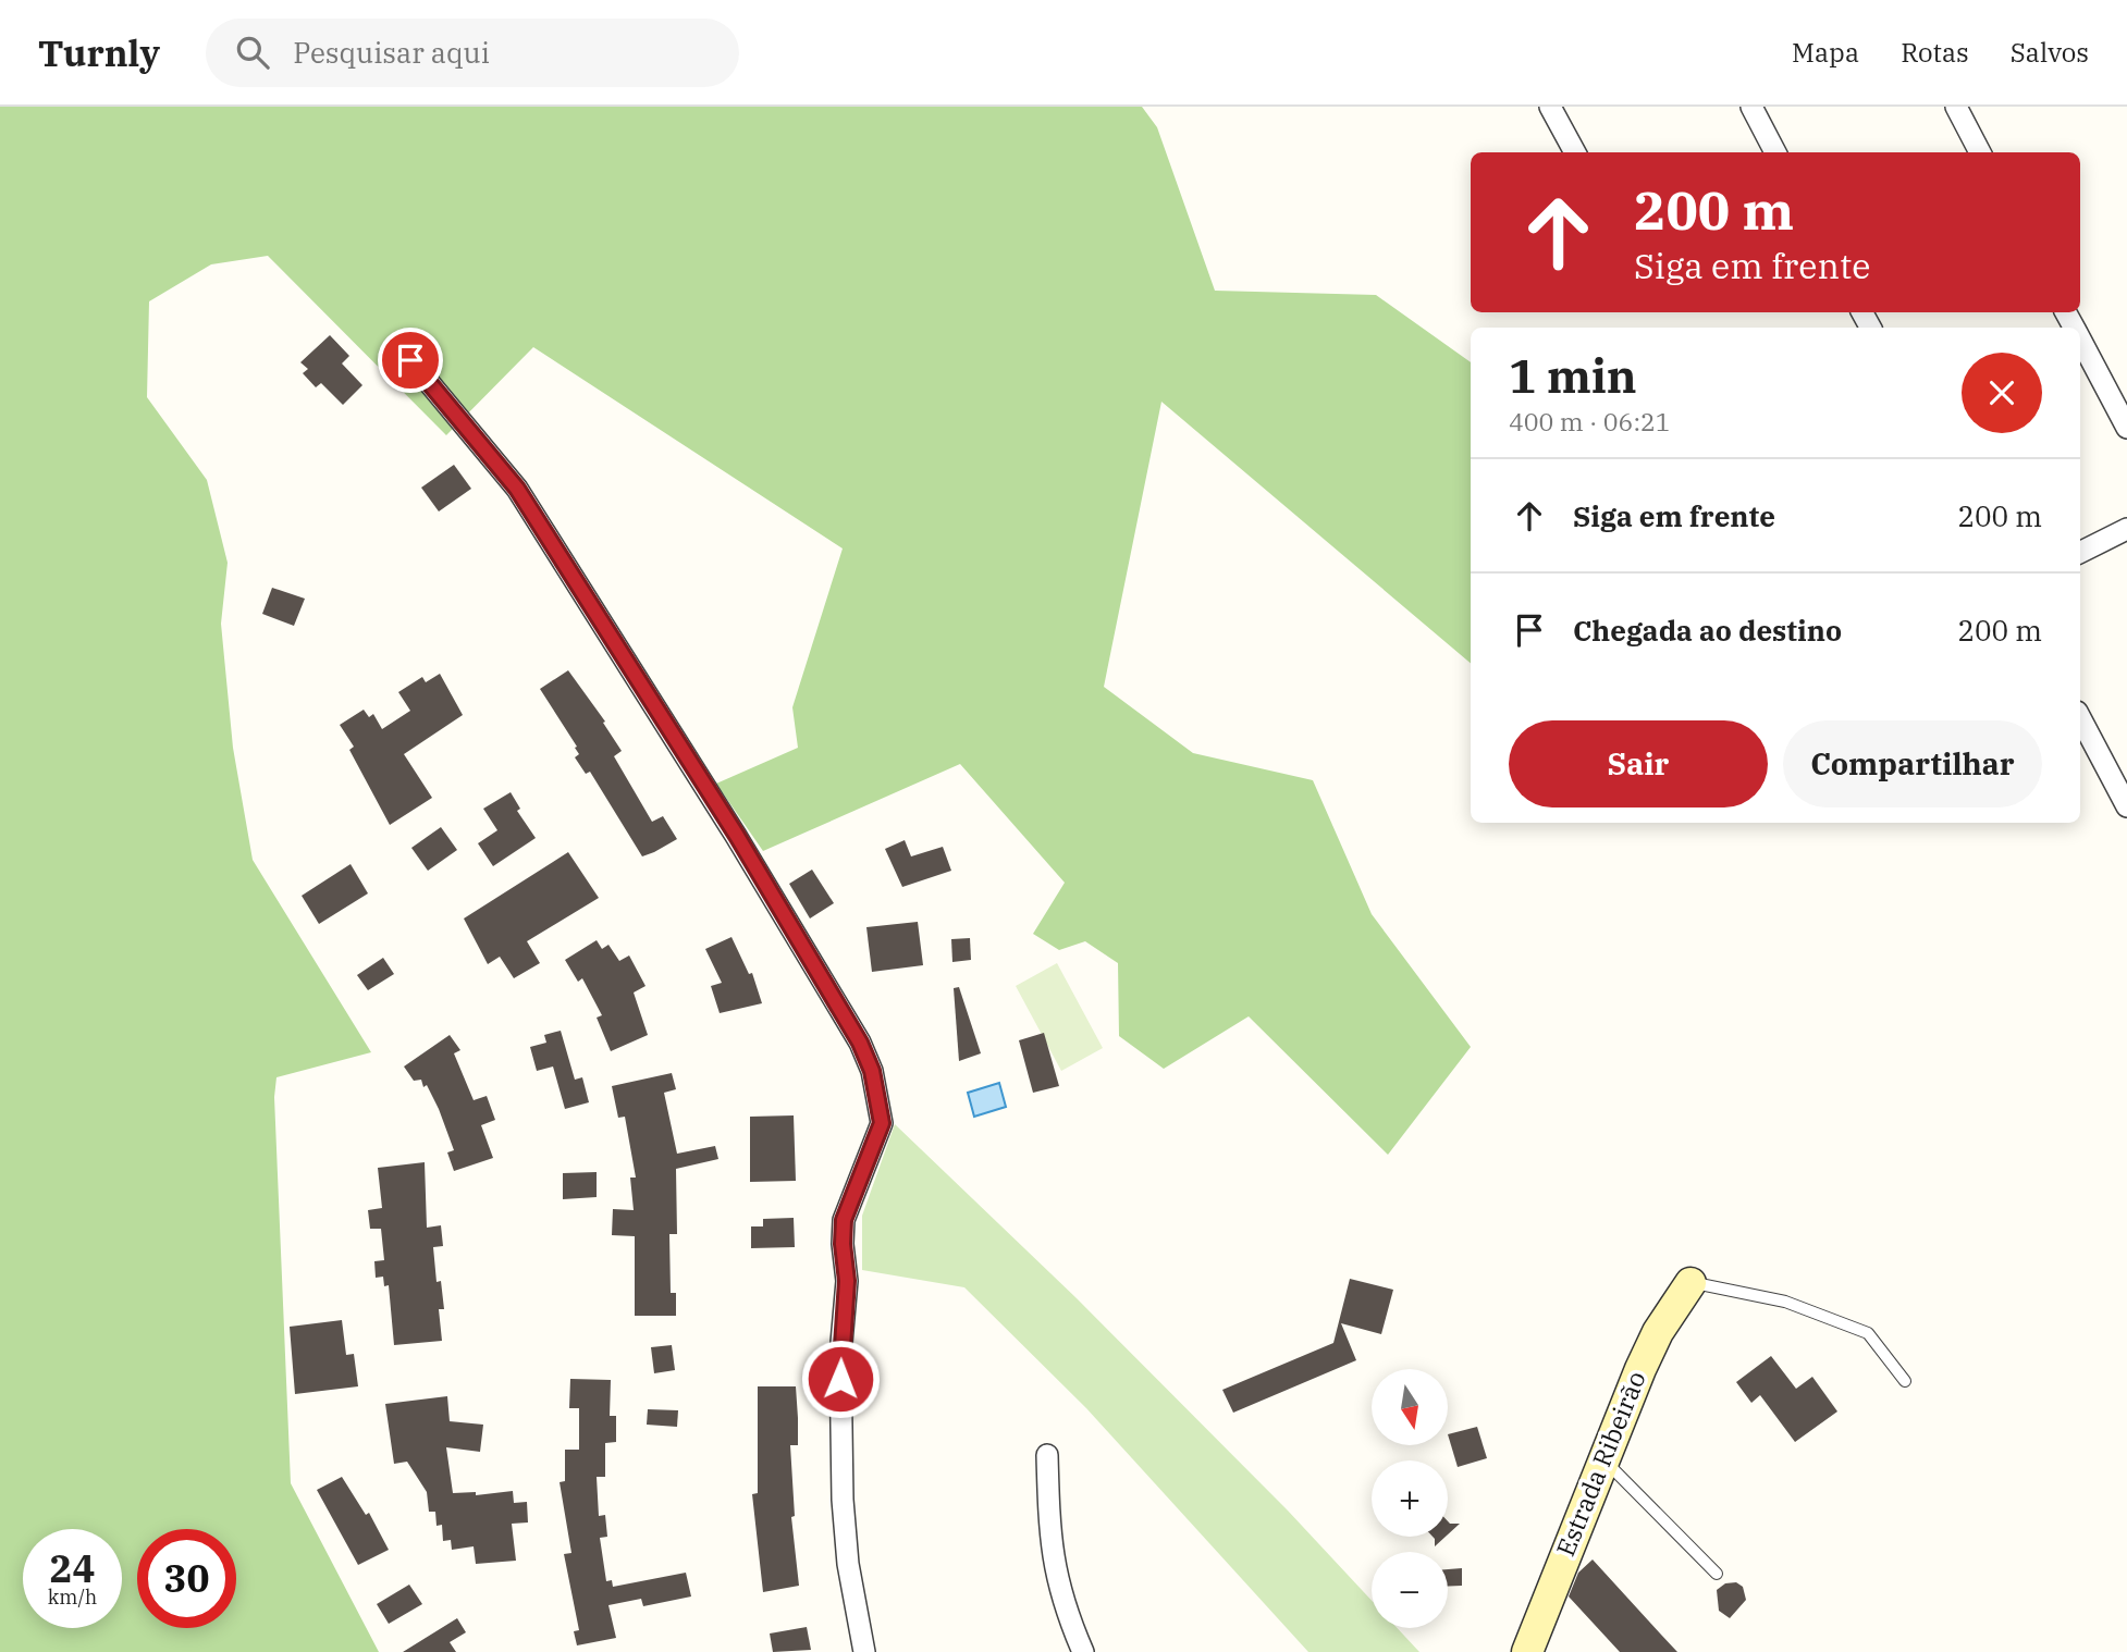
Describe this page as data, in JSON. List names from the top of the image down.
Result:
{
  "streets": {
    "street": ["Estrada Ribeirão"]
  },
  "north": "bottom",
  "page": {
    "header": "Turnly",
    "search": "Pesquisar aqui",
    "nav": ["Mapa", "Rotas", "Salvos"],
    "turn": ["200 m", "Siga em frente"],
    "heading": ["1 min", "400 m · 06:21"],
    "list": [
      {
        "name": "Siga em frente",
        "value": "200 m"
      },
      {
        "name": "Chegada ao destino",
        "value": "200 m"
      }
    ],
    "buttons": ["Sair", "Compartilhar"],
    "map_buttons": ["+", "−"],
    "speed": "24 km/h",
    "limit": "30"
  }
}
